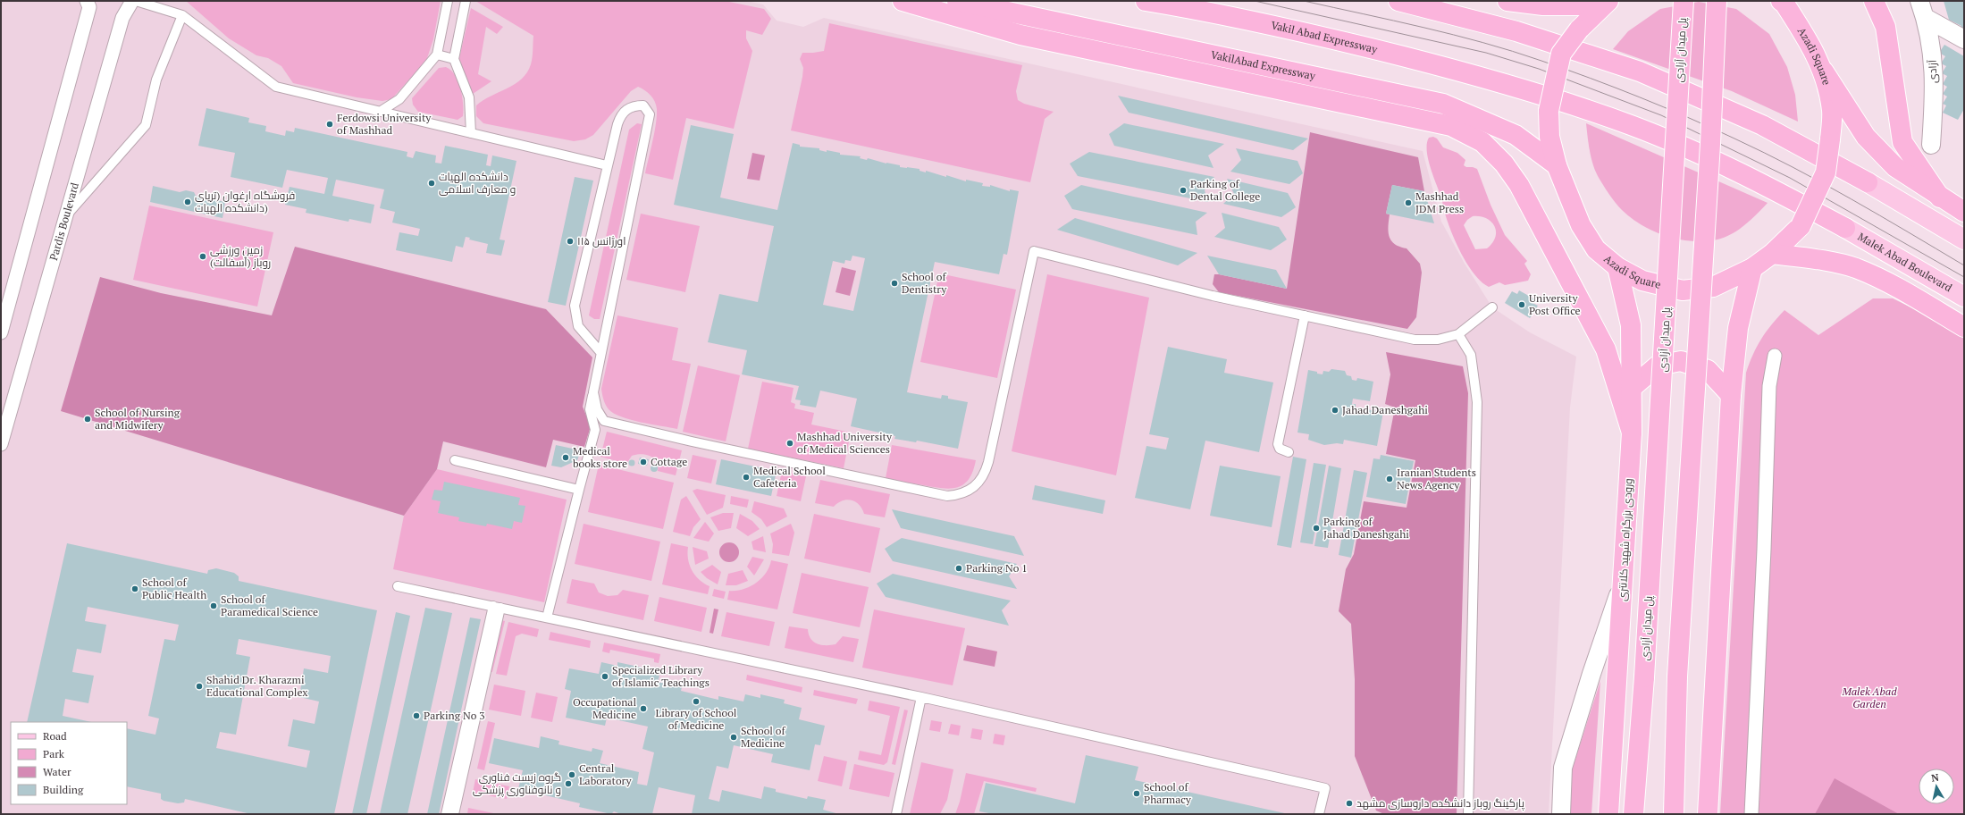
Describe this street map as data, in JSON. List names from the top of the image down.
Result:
{
  "streets": {
    "highway": [
      "Vakil Abad Expressway",
      "پل میدان آزادی",
      "Azadi Square",
      "VakilAbad Expressway",
      "ورودی بزرگراه شهید کلانتری"
    ],
    "main road": ["Malek Abad Boulevard"],
    "street": ["آزادی", "Pardis Boulevard"]
  },
  "crossings": [
    ["Vakil Abad Expressway", "Malek Abad Boulevard"],
    ["Azadi Square", "VakilAbad Expressway"],
    ["Azadi Square", "ورودی بزرگراه شهید کلانتری"]
  ],
  "parks": ["Malek Abad Garden"],
  "places": [
    "Ferdowsi University of Mashhad",
    "دانشکده الهیات و معارف اسلامی",
    "Parking of Dental College",
    "فروشگاه ارغوان (تریای دانشکده الهیات)",
    "Mashhad JDM Press",
    "اورژانس ۱۱۵",
    "زمین ورزشی روباز (آسفالت)",
    "School of Dentistry",
    "University Post Office",
    "Jahad Daneshgahi",
    "School of Nursing and Midwifery",
    "Mashhad University of Medical Sciences",
    "Medical books store",
    "Cottage",
    "Medical School Cafeteria",
    "Iranian Students News Agency",
    "Parking of Jahad Daneshgahi",
    "Parking No 1",
    "School of Public Health",
    "School of Paramedical Science",
    "Specialized Library of Islamic Teachings",
    "Shahid Dr. Kharazmi Educational Complex",
    "Library of School of Medicine",
    "Occupational Medicine",
    "Parking No 3",
    "School of Medicine",
    "Central Laboratory",
    "گروه زیست فناوری و نانوفناوری پزشکی",
    "School of Pharmacy",
    "پارکینگ روباز دانشکده داروسازی مشهد"
  ],
  "legend": [
    "Road",
    "Park",
    "Water",
    "Building"
  ],
  "north": "top"
}
